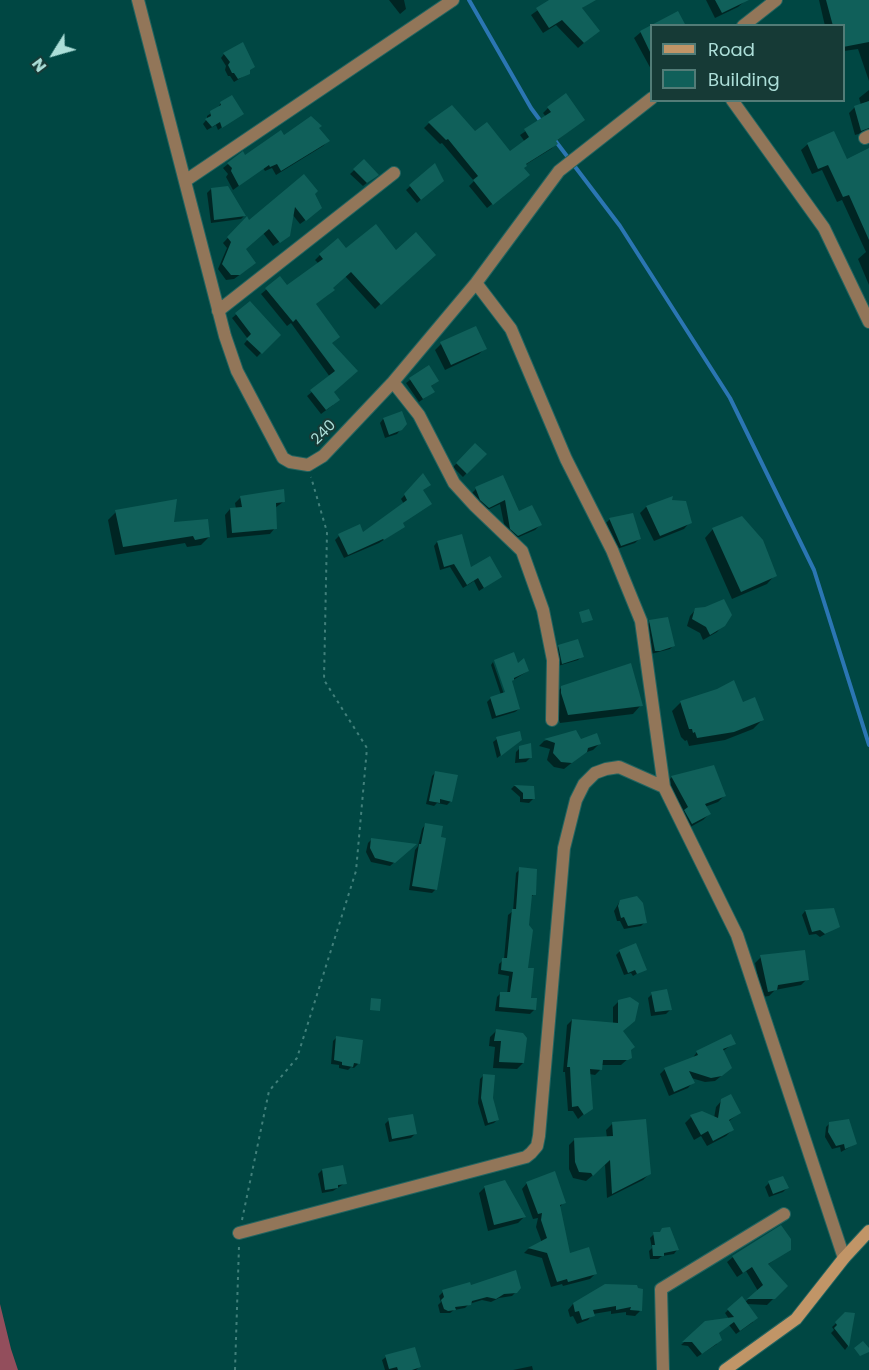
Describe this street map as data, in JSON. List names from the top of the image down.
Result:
{
  "streets": {
    "street": ["240"]
  },
  "legend": ["Road", "Building"],
  "north": "bottom left"
}
